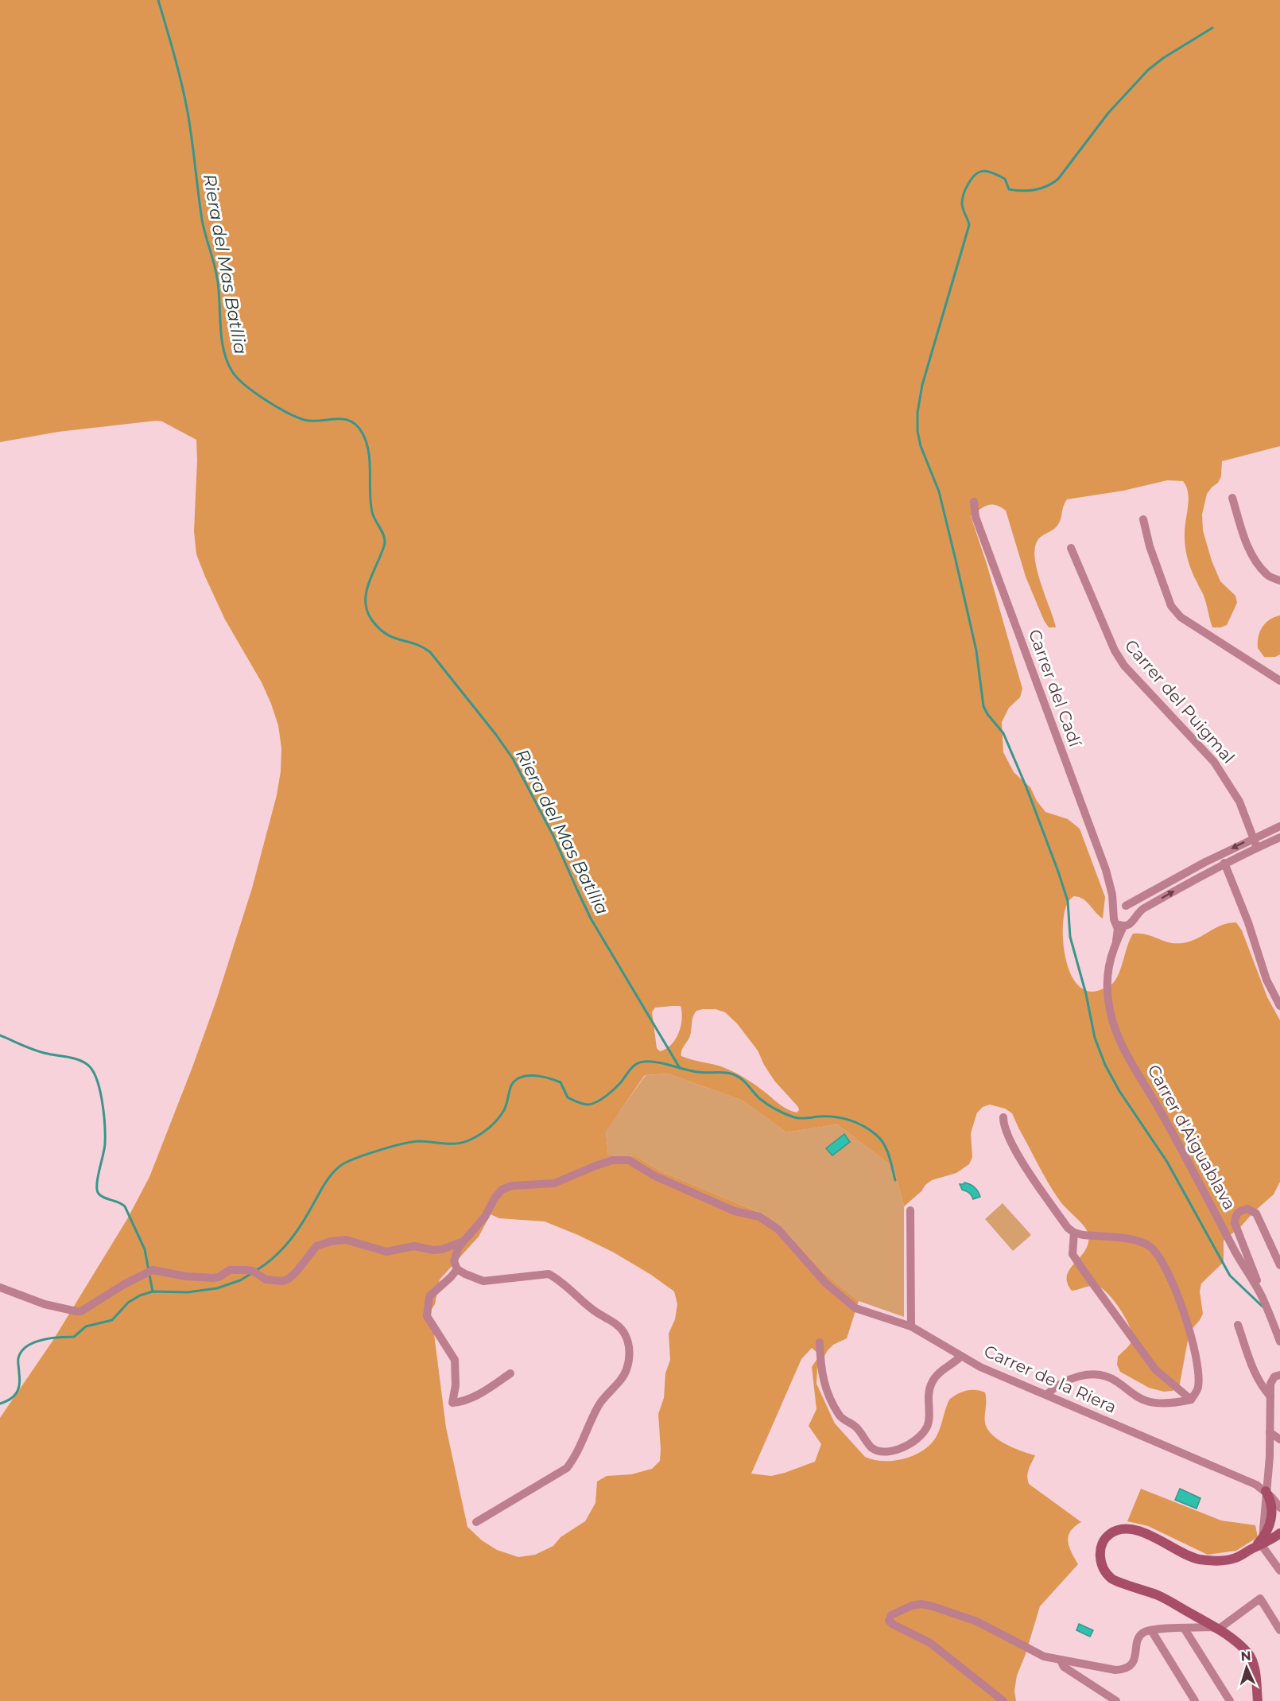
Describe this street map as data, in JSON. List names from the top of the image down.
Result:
{
  "streets": {
    "street": [
      "Carrer del Cadí",
      "Carrer del Puigmal",
      "Carrer d'Aiguablava",
      "Carrer de la Riera"
    ]
  },
  "crossings": [
    ["Carrer del Cadí", "Carrer d'Aiguablava"]
  ],
  "water": ["Riera del Mas Batllia"],
  "north": "top"
}
